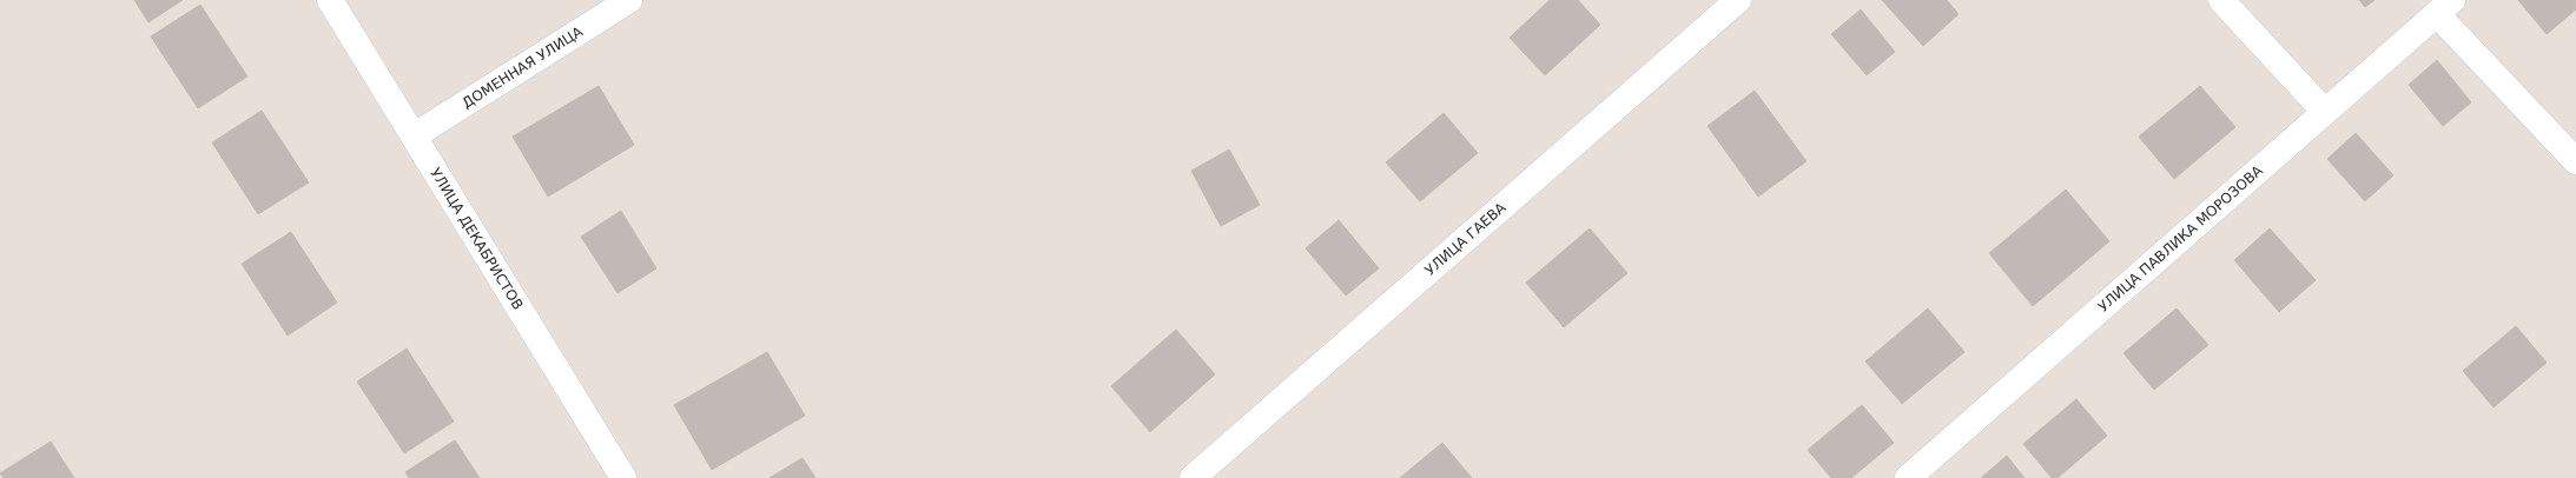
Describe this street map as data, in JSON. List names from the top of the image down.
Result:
{
  "streets": {
    "street": [
      "ДОМЕННАЯ УЛИЦА",
      "УЛИЦА ПАВЛИКА МОРОЗОВА",
      "УЛИЦА ДЕКАБРИСТОВ",
      "УЛИЦА ГАЕВА"
    ]
  },
  "crossings": [
    ["ДОМЕННАЯ УЛИЦА", "УЛИЦА ДЕКАБРИСТОВ"]
  ]
}
